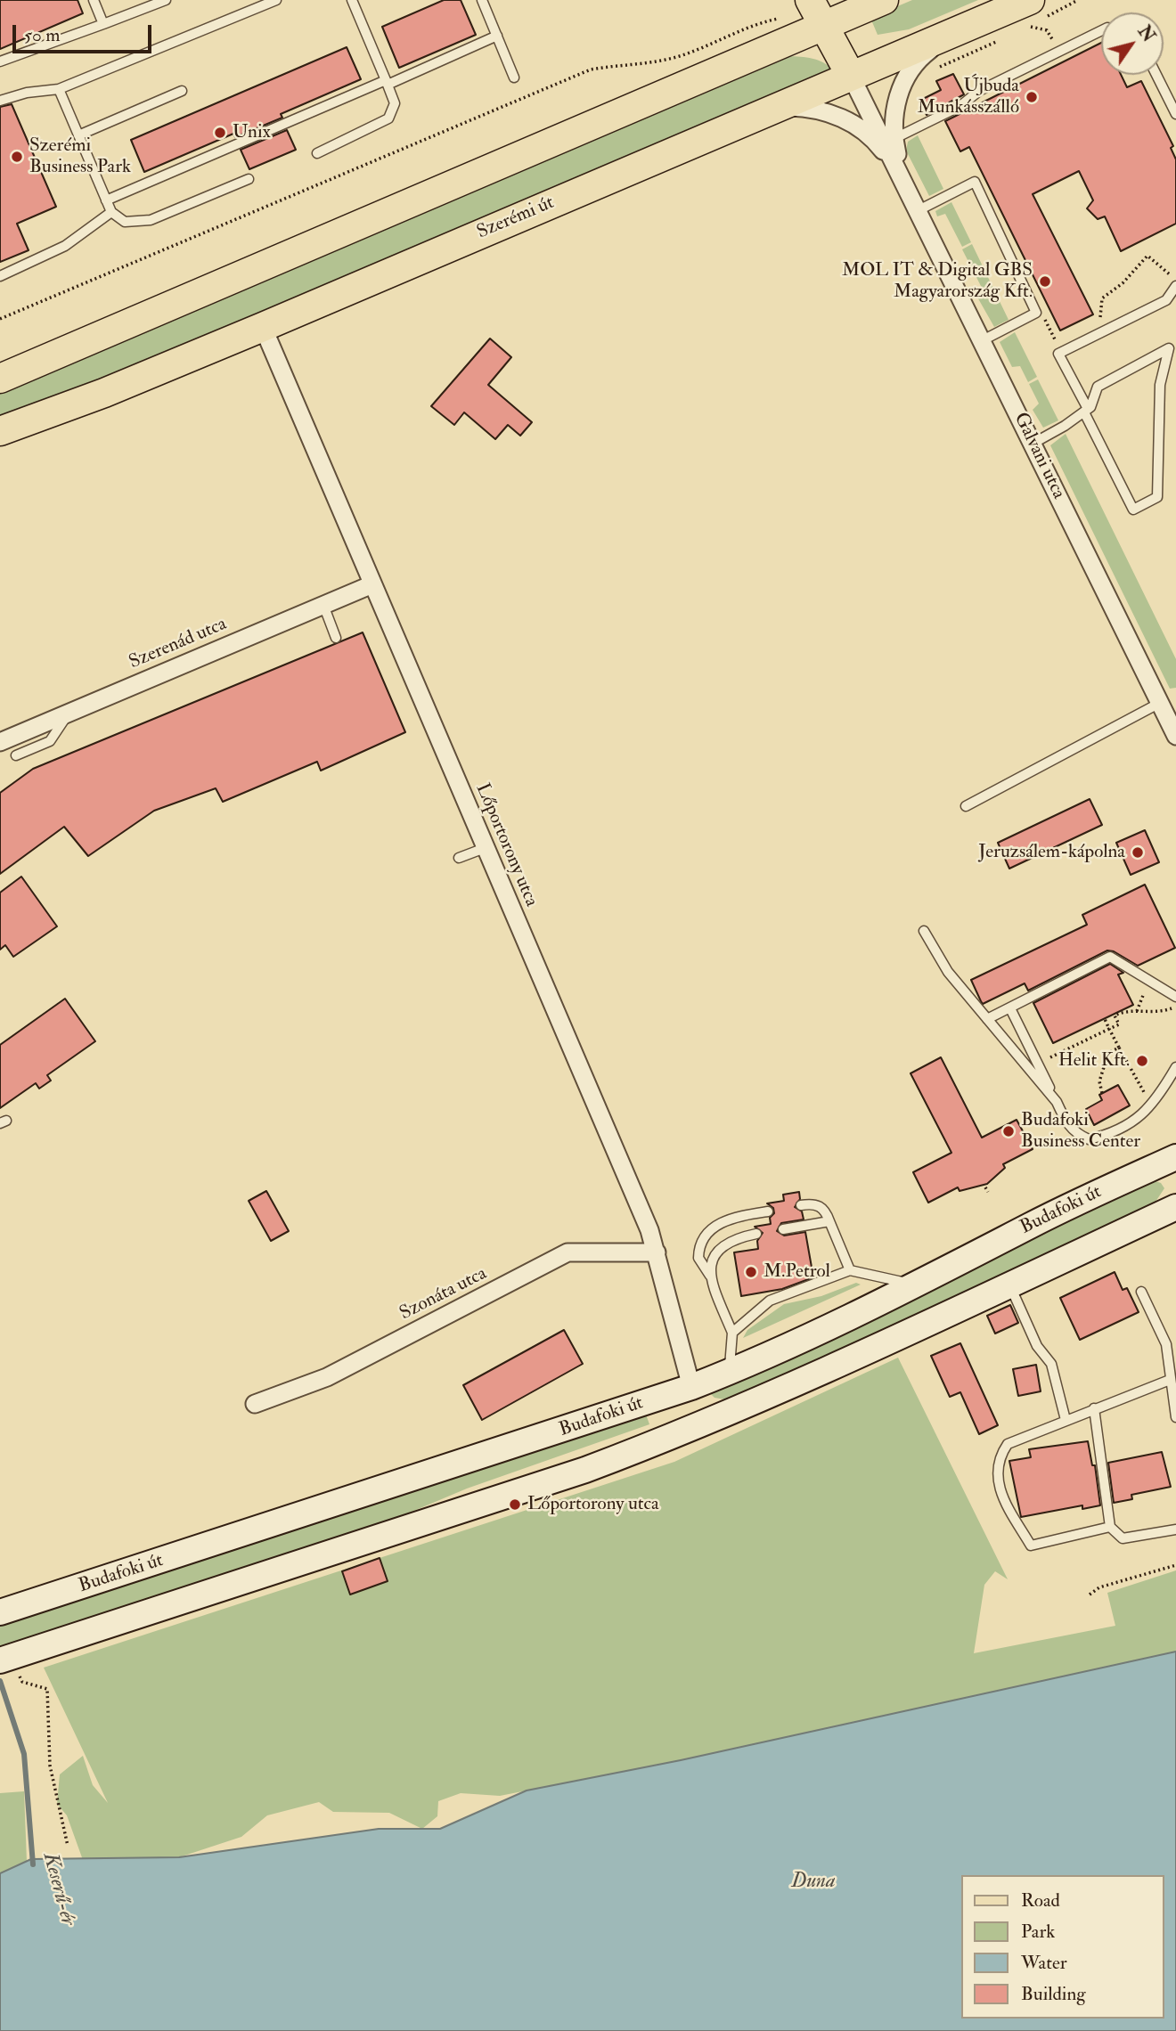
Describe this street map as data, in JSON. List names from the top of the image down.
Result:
{
  "streets": {
    "main road": ["Szerémi út", "Galvani utca", "Budafoki út"],
    "street": ["Szerenád utca", "Lőportorony utca", "Szonáta utca"]
  },
  "crossings": [
    ["Szerémi út", "Galvani utca"],
    ["Szerémi út", "Lőportorony utca"],
    ["Szerenád utca", "Lőportorony utca"],
    ["Lőportorony utca", "Budafoki út"],
    ["Lőportorony utca", "Szonáta utca"]
  ],
  "water": ["Duna", "Keserű-ér"],
  "places": [
    "Újbuda Munkásszálló",
    "Unix",
    "Szerémi Business Park",
    "MOL IT & Digital GBS Magyarország Kft.",
    "Jeruzsálem-kápolna",
    "Helit Kft.",
    "Budafoki Business Center",
    "M.Petrol",
    "Lőportorony utca"
  ],
  "legend": [
    "Road",
    "Park",
    "Water",
    "Building"
  ],
  "scale_bar": "50 m",
  "north": "top right"
}
